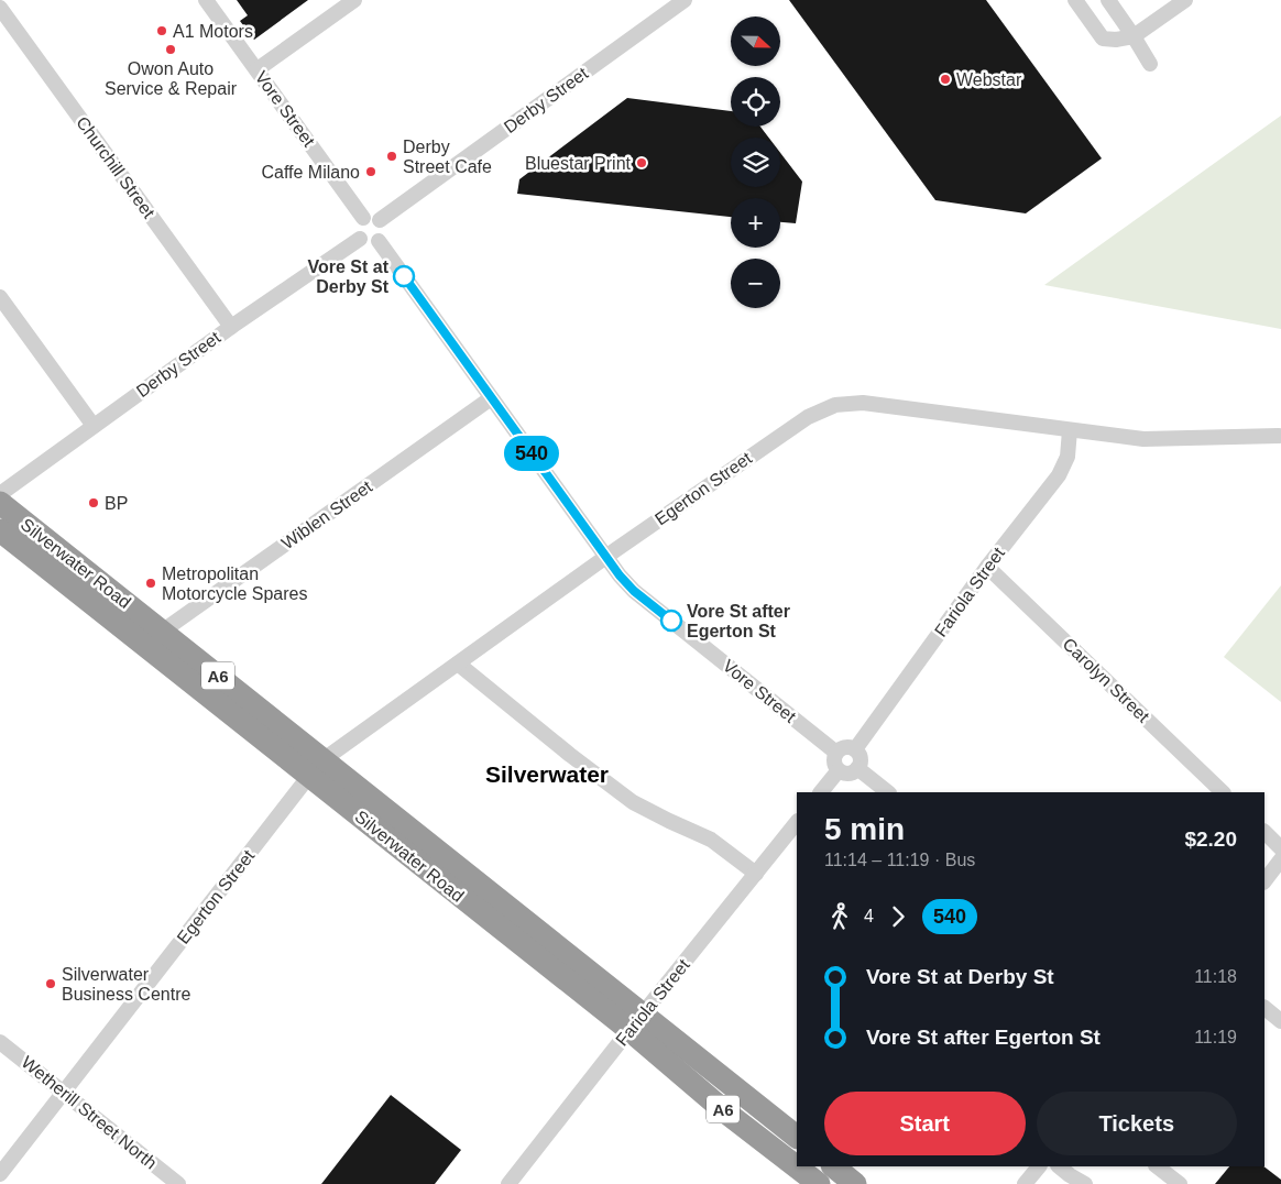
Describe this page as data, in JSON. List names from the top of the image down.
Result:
{
  "streets": {
    "highway": ["Silverwater Road", "A6"],
    "street": [
      "Derby Street",
      "Vore Street",
      "Churchill Street",
      "Egerton Street",
      "Wiblen Street",
      "Fariola Street",
      "Carolyn Street",
      "Wetherill Street North"
    ]
  },
  "crossings": [
    ["Derby Street", "Vore Street"],
    ["Derby Street", "Churchill Street"],
    ["Vore Street", "Egerton Street"],
    ["Vore Street", "Wiblen Street"],
    ["Vore Street", "Fariola Street"],
    ["Egerton Street", "Silverwater Road"],
    ["Egerton Street", "Fariola Street"],
    ["Egerton Street", "Wetherill Street North"],
    ["Wiblen Street", "Silverwater Road"],
    ["Silverwater Road", "Fariola Street"],
    ["Fariola Street", "Carolyn Street"]
  ],
  "districts": ["Silverwater"],
  "places": [
    "A1 Motors",
    "Owon Auto Service & Repair",
    "Webstar",
    "Derby Street Cafe",
    "Bluestar Print",
    "Caffe Milano",
    "Vore St at Derby St",
    "BP",
    "Metropolitan Motorcycle Spares",
    "Vore St after Egerton St",
    "Silverwater Business Centre"
  ],
  "lines": ["bus line 540"],
  "north": "right",
  "page": {
    "on_map": "540",
    "map_buttons": ["+", "−"],
    "heading": ["5 min", "11:14 – 11:19 · Bus", "$2.20"],
    "legs": ["4", "540"],
    "list": [
      {
        "name": "Vore St at Derby St",
        "value": "11:18"
      },
      {
        "name": "Vore St after Egerton St",
        "value": "11:19"
      }
    ],
    "buttons": ["Start", "Tickets"]
  }
}
